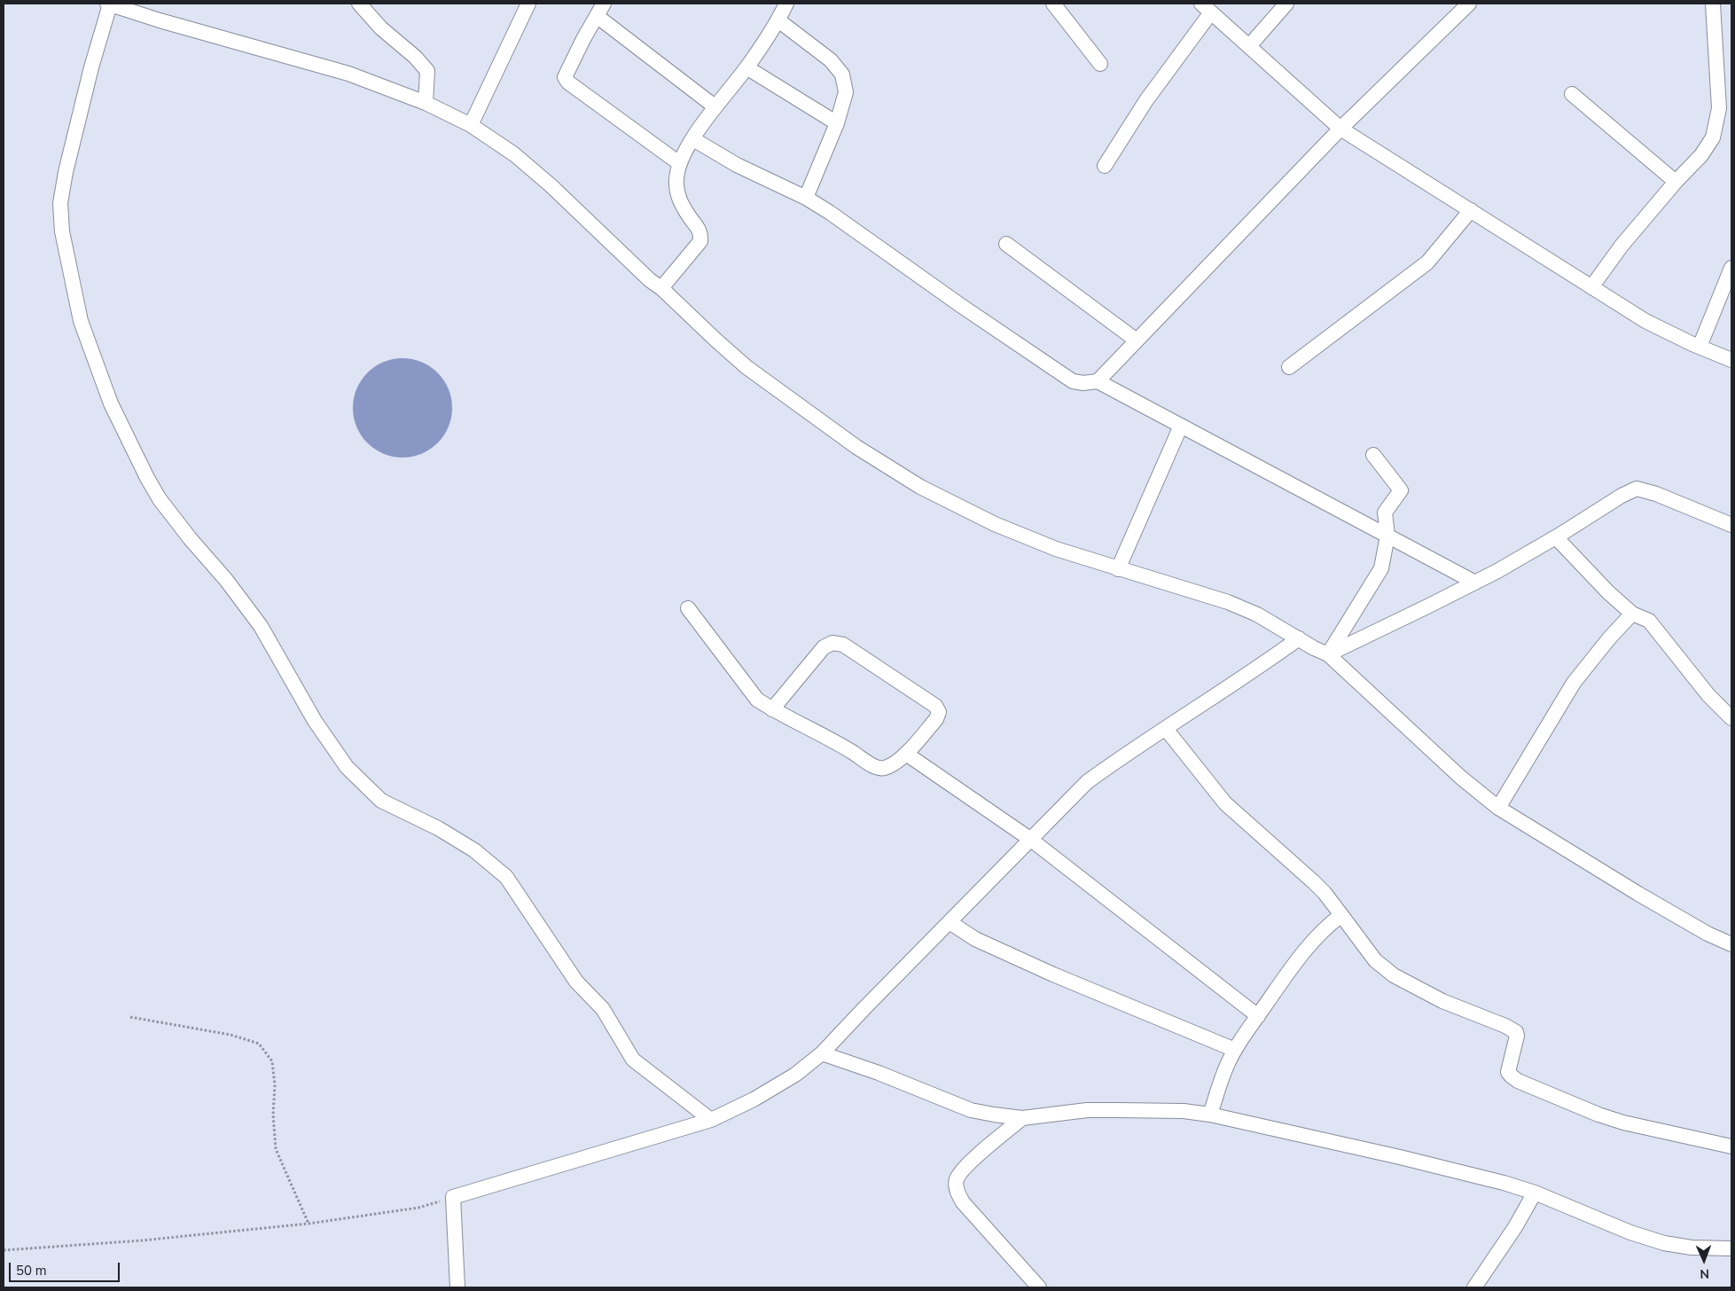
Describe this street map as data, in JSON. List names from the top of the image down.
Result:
{
  "scale_bar": "50 m",
  "north": "bottom"
}
